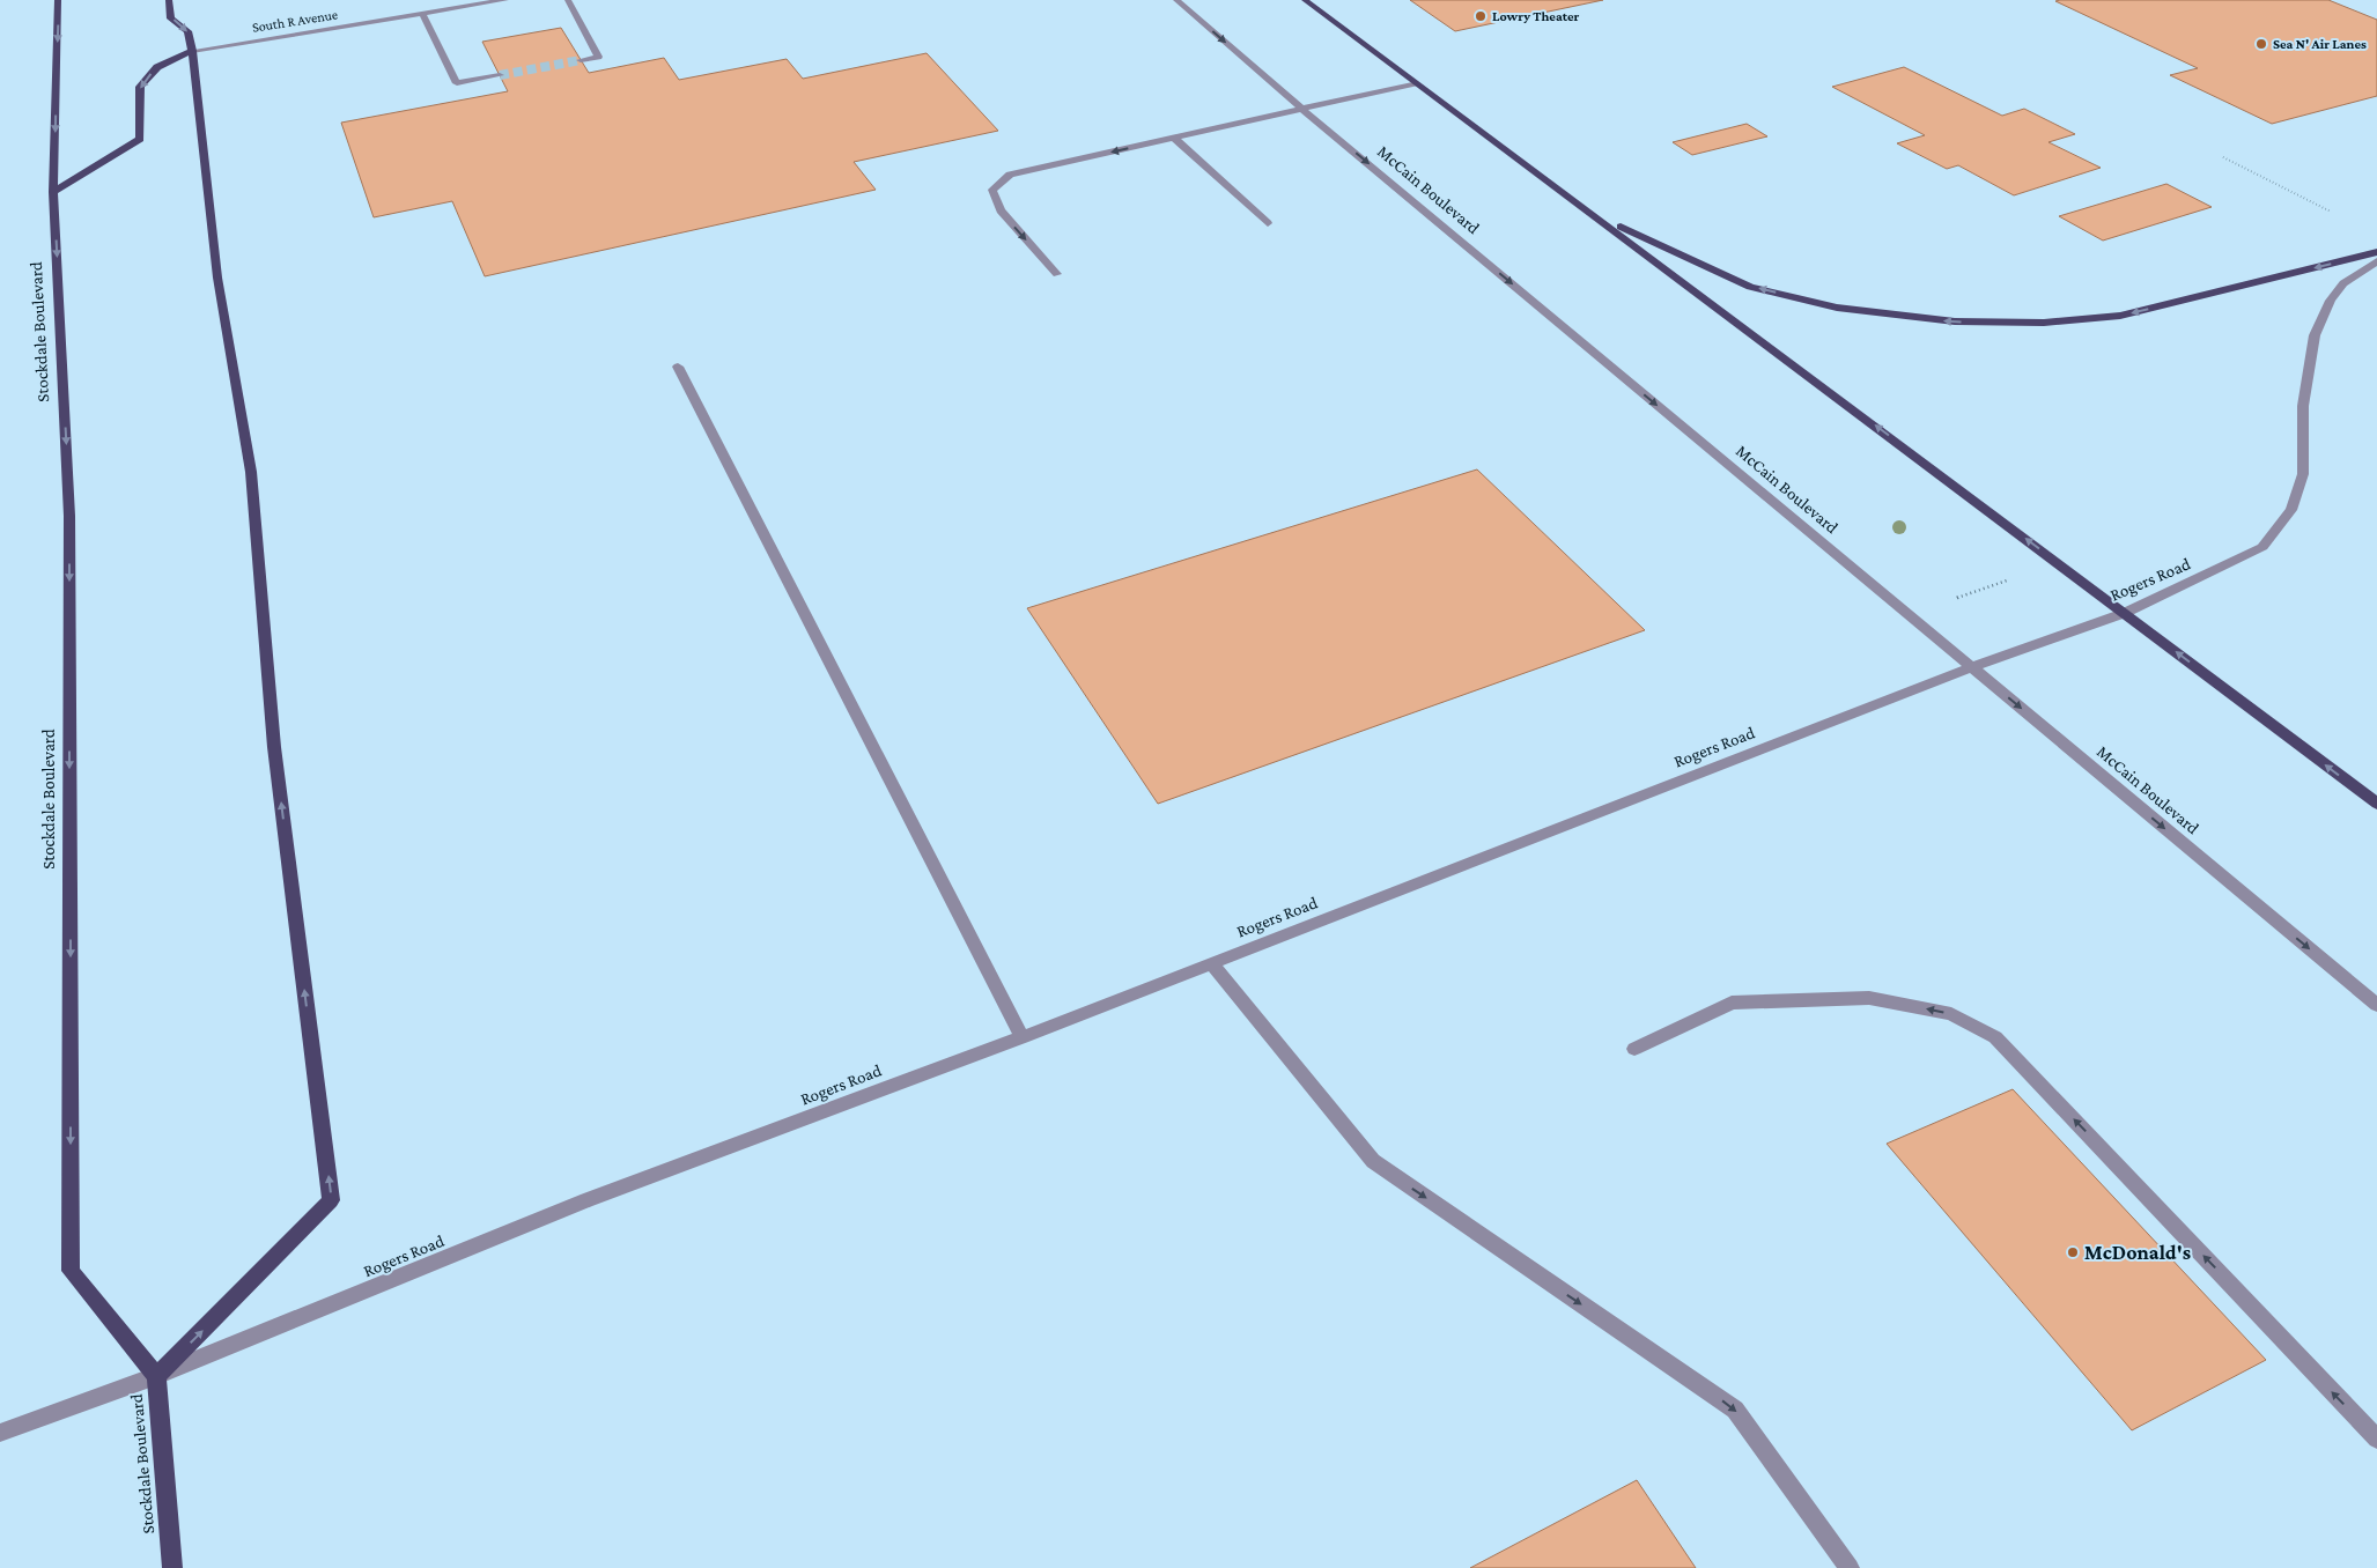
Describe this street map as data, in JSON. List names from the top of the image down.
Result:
{
  "streets": {
    "main road": ["Stockdale Boulevard"],
    "street": ["South R Avenue", "McCain Boulevard", "Rogers Road"]
  },
  "crossings": [
    ["McCain Boulevard", "Rogers Road"],
    ["Stockdale Boulevard", "Rogers Road"]
  ],
  "one_way": ["McCain Boulevard", "Stockdale Boulevard"],
  "places": ["Lowry Theater", "Sea N' Air Lanes", "McDonald's"]
}
